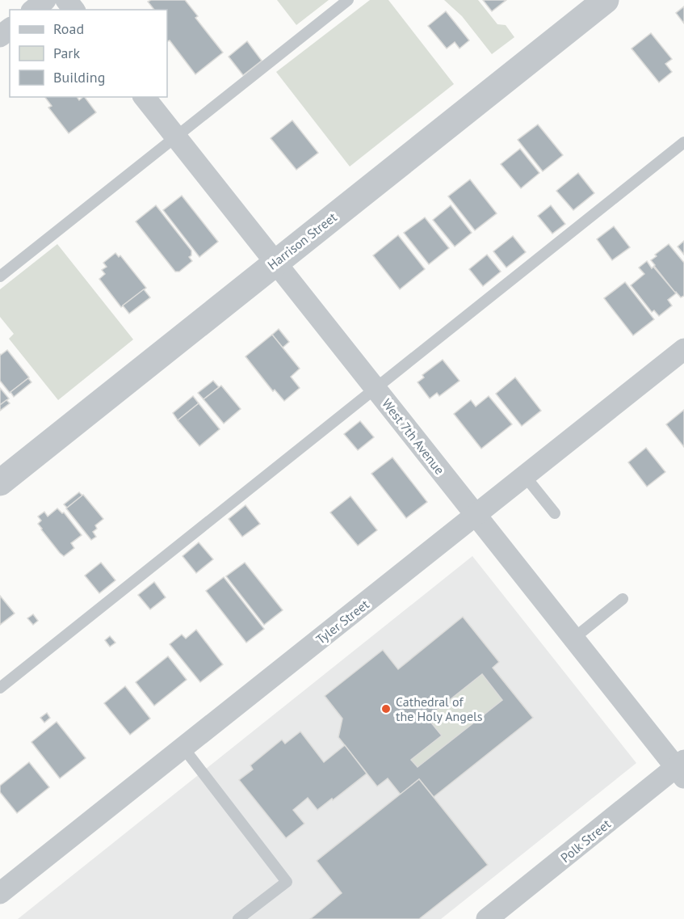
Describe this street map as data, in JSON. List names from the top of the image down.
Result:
{
  "streets": {
    "street": [
      "Harrison Street",
      "West 7th Avenue",
      "Tyler Street",
      "Polk Street"
    ]
  },
  "crossings": [
    ["Harrison Street", "West 7th Avenue"],
    ["West 7th Avenue", "Tyler Street"],
    ["West 7th Avenue", "Polk Street"]
  ],
  "places": ["Cathedral of the Holy Angels"],
  "legend": ["Road", "Park", "Building"]
}
